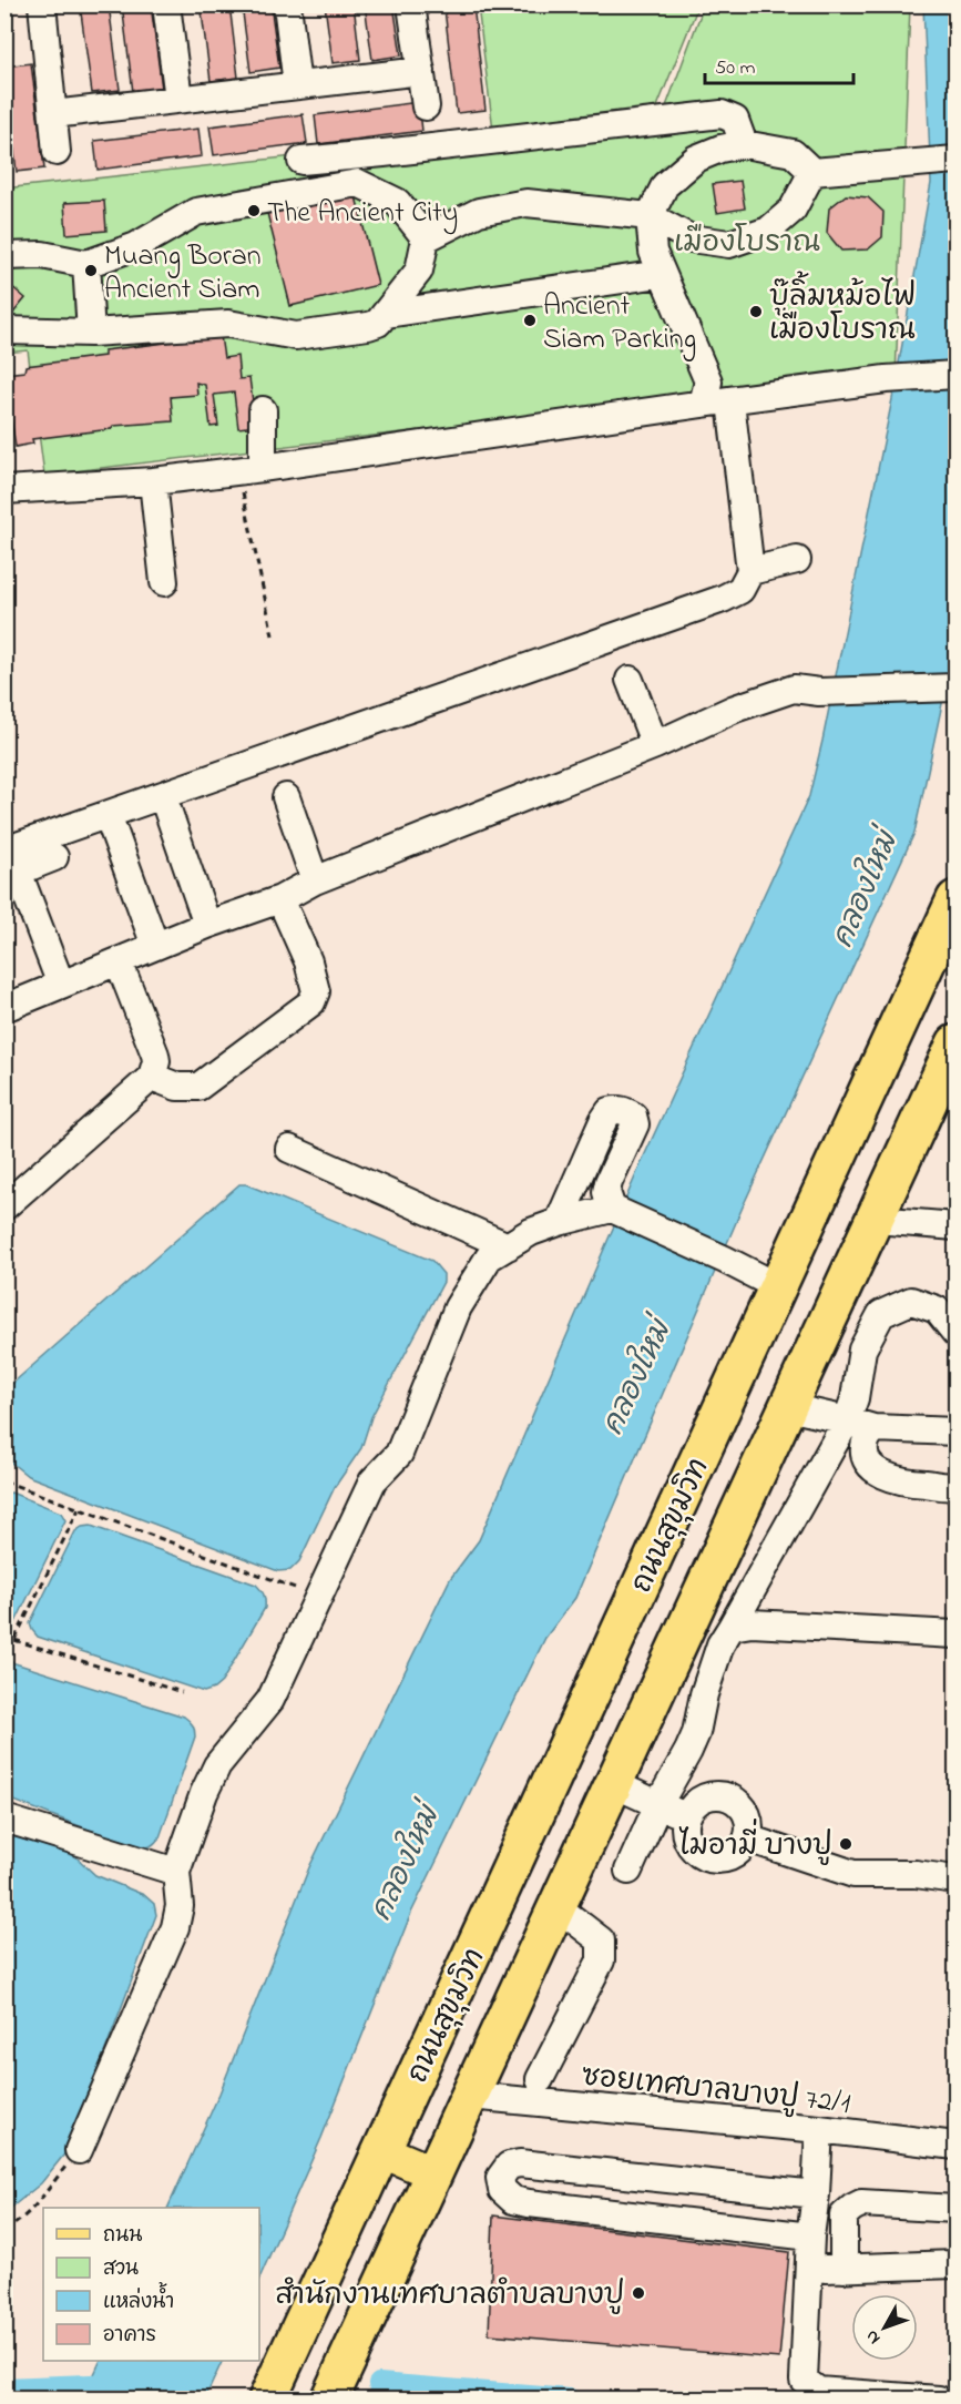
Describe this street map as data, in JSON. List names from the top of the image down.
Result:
{
  "streets": {
    "highway": ["ถนนสุขุมวิท"],
    "street": ["ซอยเทศบาลบางปู 72/1"]
  },
  "crossings": [
    ["ถนนสุขุมวิท", "ซอยเทศบาลบางปู 72/1"]
  ],
  "water": ["คลองใหม่"],
  "parks": ["เมืองโบราณ"],
  "places": [
    "The Ancient City",
    "Muang Boran Ancient Siam",
    "บู๊ลิ้มหม้อไฟ เมืองโบราณ",
    "Ancient Siam Parking",
    "ไมอามี่ บางปู",
    "สำนักงานเทศบาลตำบลบางปู"
  ],
  "legend": [
    "ถนน",
    "สวน",
    "แหล่งน้ำ",
    "อาคาร"
  ],
  "scale_bar": "50 m",
  "north": "bottom left"
}
